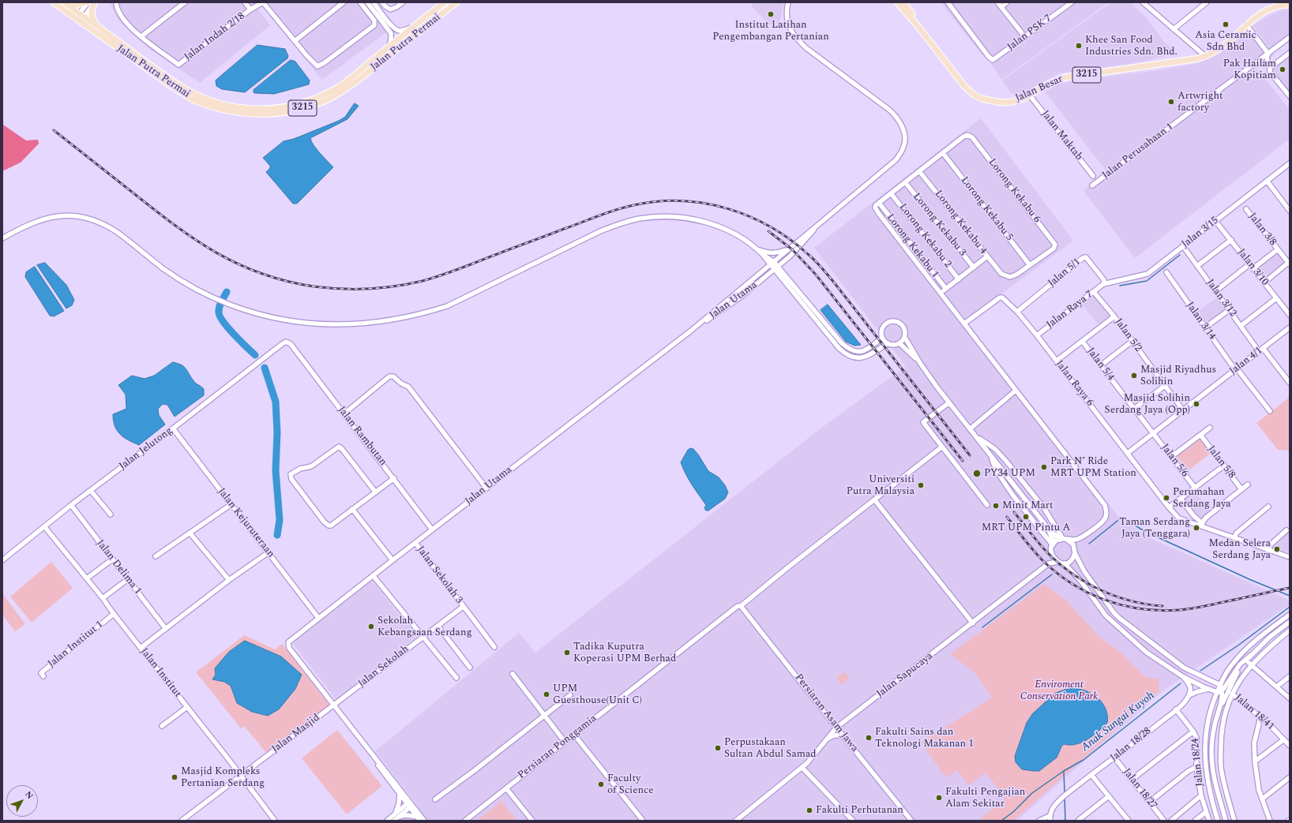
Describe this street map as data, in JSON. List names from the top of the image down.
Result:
{
  "streets": {
    "main road": ["Jalan Putra Permai", "3215", "Jalan Besar"],
    "street": [
      "Jalan PSK 7",
      "Jalan Indah 2/18",
      "Jalan Maktab",
      "Jalan Perusahaan 1",
      "Lorong Kekabu 6",
      "Lorong Kekabu 5",
      "Lorong Kekabu 4",
      "Lorong Kekabu 3",
      "Jalan 3/8",
      "Jalan 3/15",
      "Lorong Kekabu 2",
      "Lorong Kekabu 1",
      "Jalan 3/10",
      "Jalan 5/1",
      "Jalan 3/12",
      "Jalan Utama",
      "Jalan Raya 7",
      "Jalan 3/14",
      "Jalan 5/2",
      "Jalan 4/1",
      "Jalan 5/4",
      "Jalan Raya 6",
      "Jalan Rambutan",
      "Jalan Jelutong",
      "Jalan 5/6",
      "Jalan 5/8",
      "Jalan Kejuruteraan",
      "Jalan Delima 1",
      "Jalan Sekolah 3",
      "Jalan Institut 1",
      "Jalan Sekolah",
      "Jalan Institut",
      "Jalan Sapucaya",
      "Jalan 18/41",
      "Persiaran Asam Jawa",
      "Jalan Masjid",
      "Jalan 18/28",
      "Persiaran Ponggamia",
      "Jalan 18/24",
      "Jalan 18/27"
    ]
  },
  "crossings": [
    ["Jalan Besar", "Jalan Maktab"],
    ["Lorong Kekabu 6", "Lorong Kekabu 5"],
    ["Lorong Kekabu 6", "Lorong Kekabu 4"],
    ["Lorong Kekabu 5", "Lorong Kekabu 4"],
    ["Jalan 3/15", "Jalan 3/10"],
    ["Jalan 3/15", "Jalan 5/1"],
    ["Jalan 3/15", "Jalan 3/12"],
    ["Jalan 3/15", "Jalan Raya 7"],
    ["Jalan 5/1", "Jalan Raya 7"],
    ["Jalan 5/1", "Jalan Raya 6"],
    ["Jalan 3/12", "Jalan 4/1"],
    ["Jalan Utama", "Jalan Rambutan"],
    ["Jalan Utama", "Jalan Kejuruteraan"],
    ["Jalan Utama", "Jalan Sekolah 3"],
    ["Jalan Utama", "Jalan Sekolah"],
    ["Jalan Utama", "Jalan Masjid"],
    ["Jalan Raya 7", "Jalan 5/2"],
    ["Jalan Raya 7", "Jalan Raya 6"],
    ["Jalan 3/14", "Jalan 4/1"],
    ["Jalan 5/2", "Jalan 4/1"],
    ["Jalan 4/1", "Jalan 5/4"],
    ["Jalan 4/1", "Jalan Raya 6"],
    ["Jalan 4/1", "Jalan 5/6"],
    ["Jalan 5/4", "Jalan 5/6"],
    ["Jalan Rambutan", "Jalan Jelutong"],
    ["Jalan Jelutong", "Jalan Kejuruteraan"],
    ["Jalan Jelutong", "Jalan Delima 1"],
    ["Jalan Jelutong", "Jalan Institut"],
    ["Jalan Sekolah 3", "Jalan Sekolah"],
    ["Jalan Institut 1", "Jalan Institut"],
    ["Jalan Sekolah", "Jalan Masjid"],
    ["Jalan Institut", "Jalan Masjid"],
    ["Jalan Sapucaya", "Persiaran Asam Jawa"],
    ["Persiaran Asam Jawa", "Persiaran Ponggamia"],
    ["Jalan 18/28", "Jalan 18/24"],
    ["Jalan 18/28", "Jalan 18/27"]
  ],
  "water": ["Anak Sungai Kuyoh"],
  "parks": ["Enviroment Conservation Park"],
  "places": [
    "Institut Latihan Pengembangan Pertanian",
    "Asia Ceramic Sdn Bhd",
    "Khee San Food Industries Sdn. Bhd.",
    "Pak Hailam Kopitiam",
    "Artwright factory",
    "Masjid Riyadhus Solihin",
    "Masjid Solihin Serdang Jaya (Opp)",
    "Park N’ Ride MRT UPM Station",
    "PY34 UPM",
    "Universiti Putra Malaysia",
    "Perumahan Serdang Jaya",
    "Minit Mart",
    "MRT UPM Pintu A",
    "Taman Serdang Jaya (Tenggara)",
    "Medan Selera Serdang Jaya",
    "Sekolah Kebangsaan Serdang",
    "Tadika Kuputra Koperasi UPM Berhad",
    "UPM Guesthouse(Unit C)",
    "Fakulti Sains dan Teknologi Makanan 1",
    "Perpustakaan Sultan Abdul Samad",
    "Masjid Kompleks Pertanian Serdang",
    "Faculty of Science",
    "Fakulti Pengajian Alam Sekitar",
    "Fakulti Perhutanan"
  ],
  "north": "top right"
}
